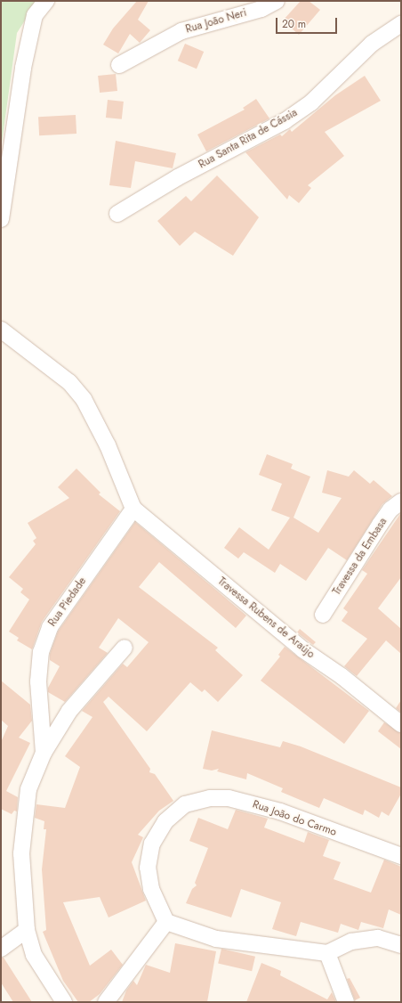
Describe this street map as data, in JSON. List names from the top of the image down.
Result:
{
  "streets": {
    "street": [
      "Rua João Neri",
      "Rua Santa Rita de Cássia",
      "Travessa da Embasa",
      "Rua Piedade",
      "Travessa Rubens de Araújo",
      "Rua João do Carmo"
    ]
  },
  "crossings": [
    ["Rua Piedade", "Travessa Rubens de Araújo"]
  ],
  "scale_bar": "20 m"
}
